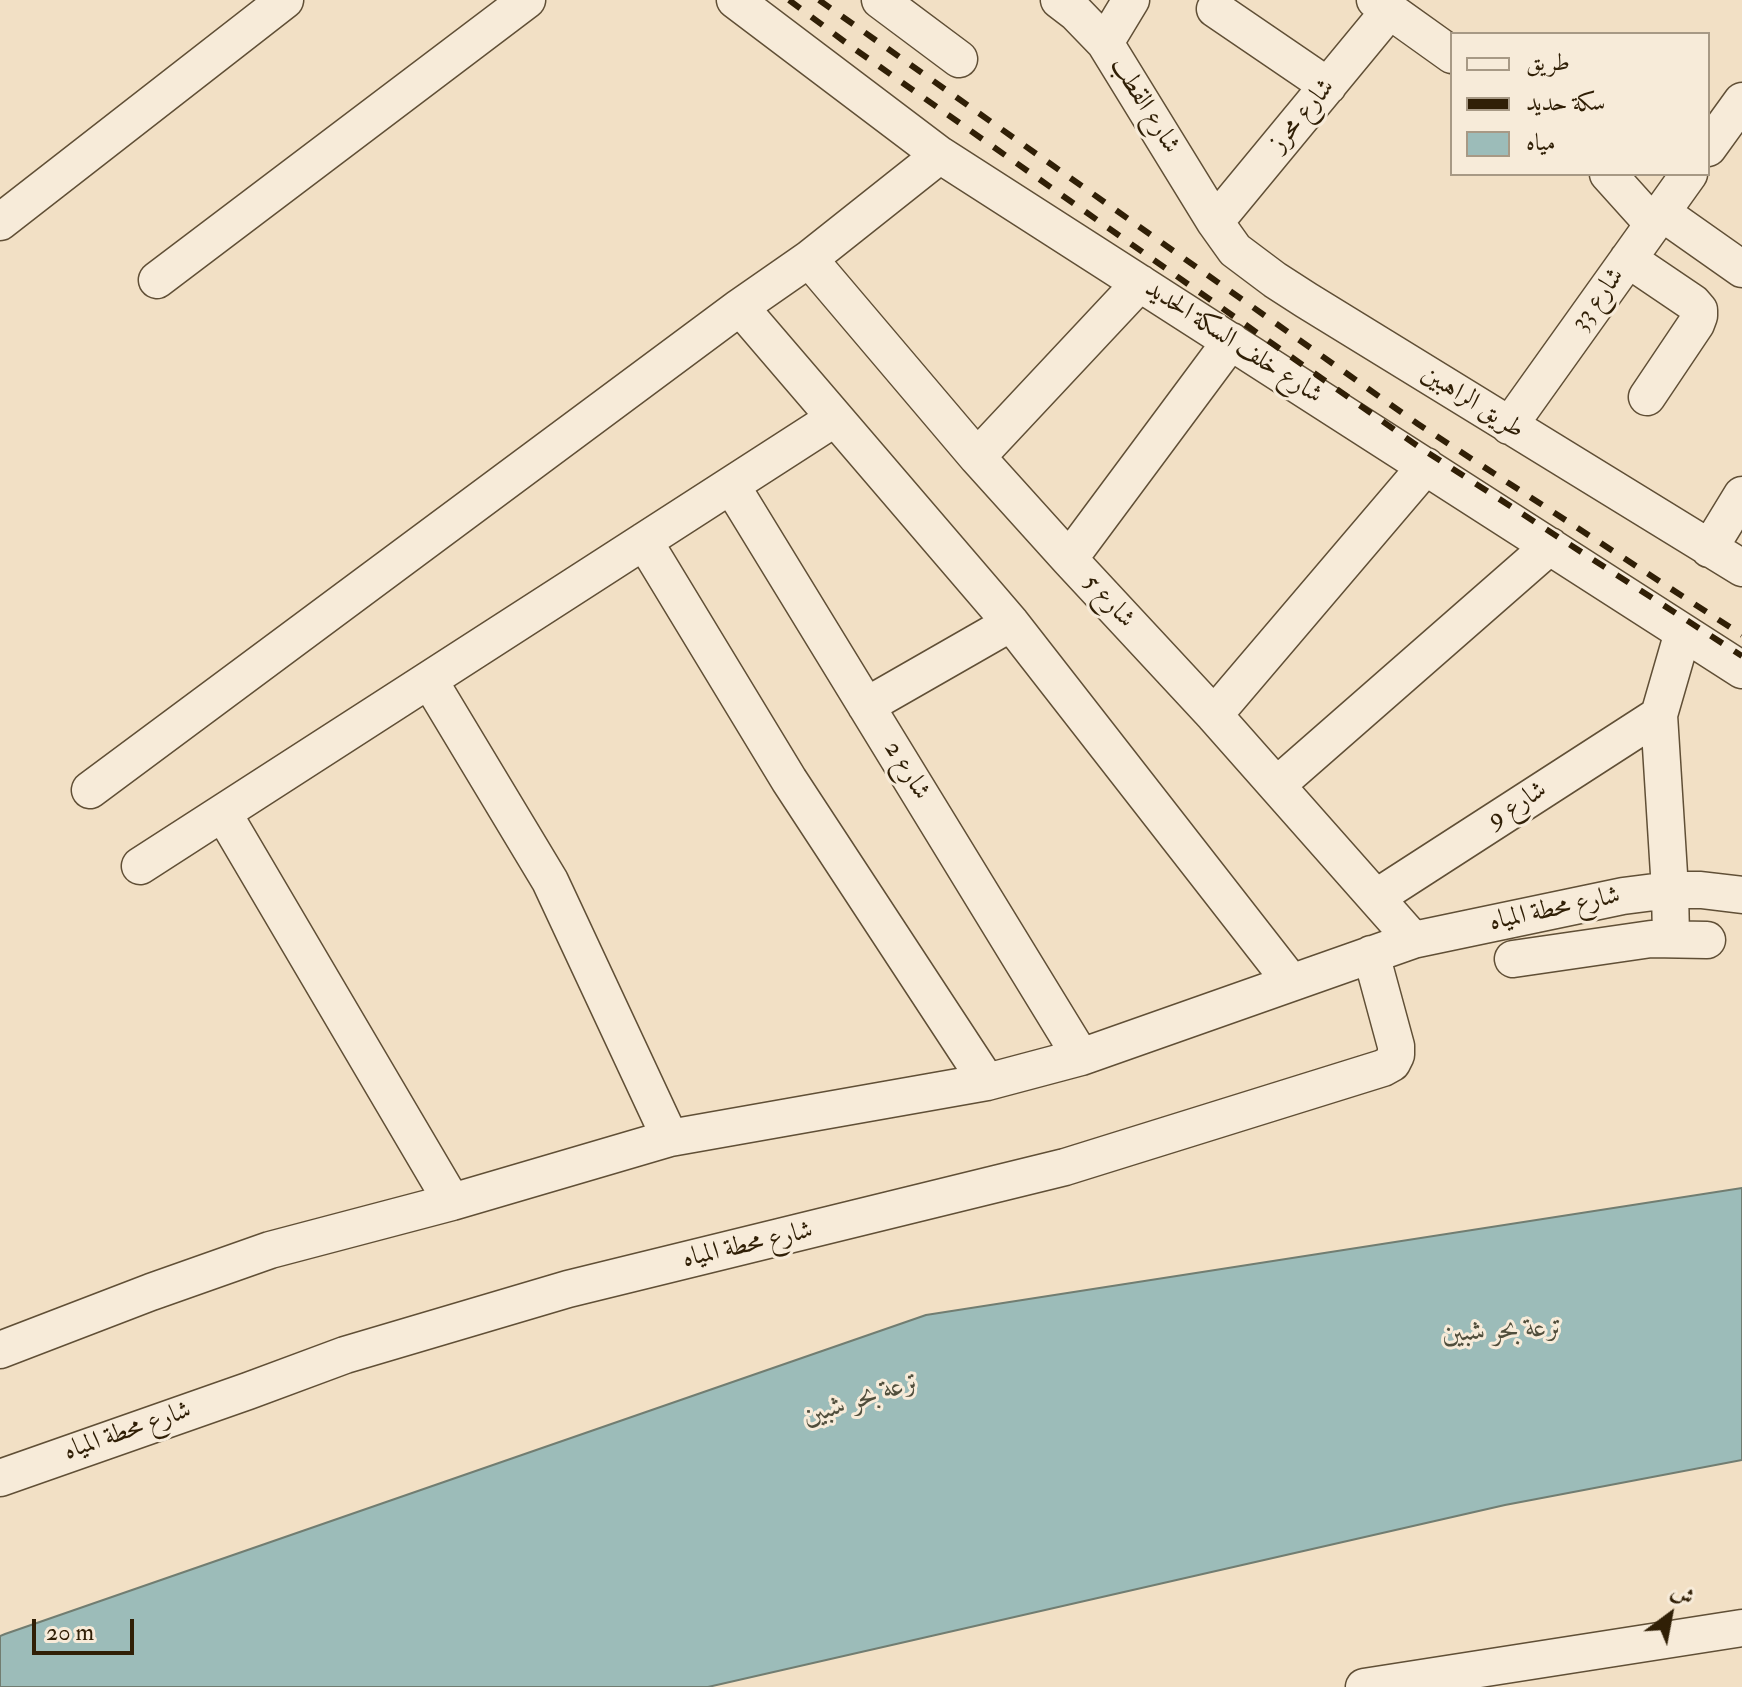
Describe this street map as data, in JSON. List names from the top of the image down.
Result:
{
  "streets": {
    "street": [
      "شارع القطب",
      "شارع محرز",
      "شارع 33",
      "شارع خلف السكة الحديد",
      "طريق الراهبين",
      "شارع 5",
      "شارع 2",
      "شارع 9",
      "شارع محطة المياه"
    ]
  },
  "crossings": [
    ["شارع القطب", "شارع محرز"],
    ["شارع القطب", "طريق الراهبين"],
    ["شارع محرز", "طريق الراهبين"],
    ["شارع 33", "طريق الراهبين"],
    ["شارع 5", "شارع 9"],
    ["شارع 5", "شارع محطة المياه"],
    ["شارع 2", "شارع محطة المياه"]
  ],
  "water": ["ترعة بحر شبين"],
  "legend": ["طريق", "سكة حديد", "مياه"],
  "scale_bar": "20 m",
  "north": "top right"
}
